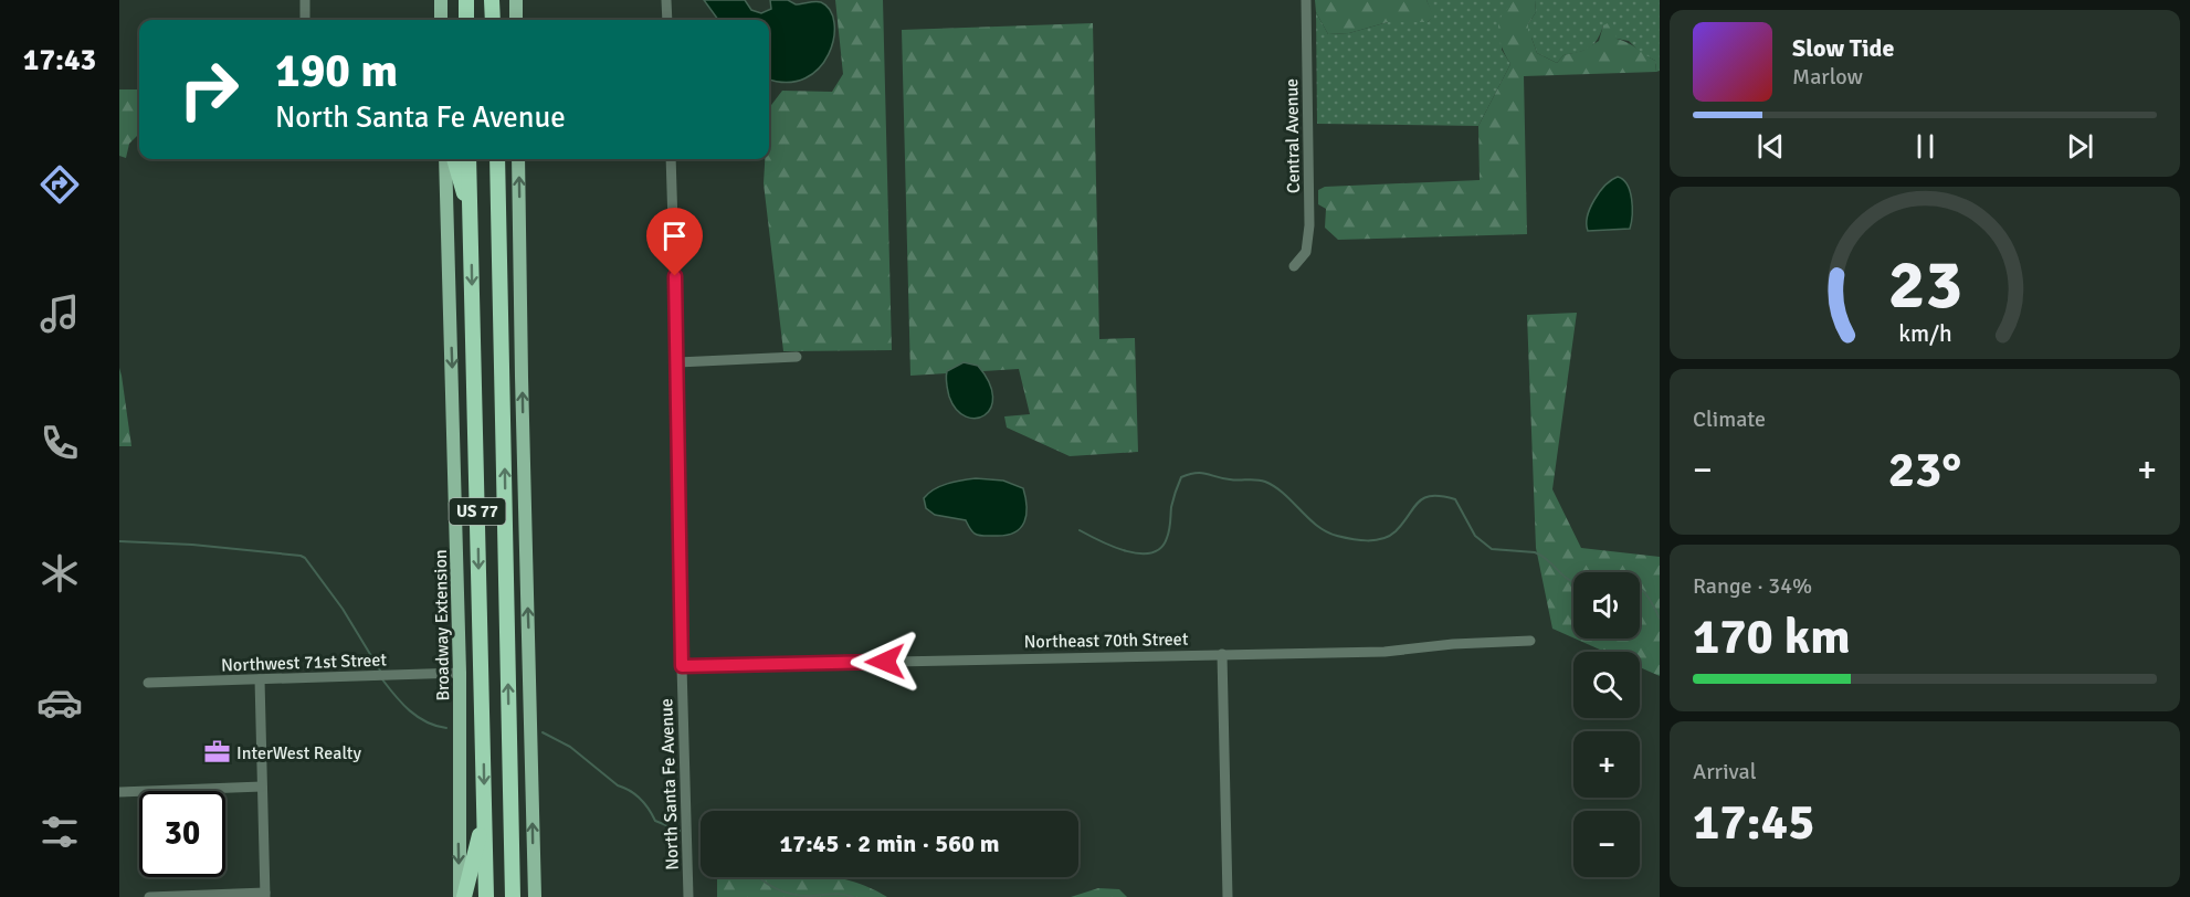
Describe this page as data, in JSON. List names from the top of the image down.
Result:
{
  "streets": {
    "highway": ["US 77"],
    "main road": ["Broadway Extension"],
    "street": [
      "Central Avenue",
      "Northeast 70th Street",
      "Northwest 71st Street",
      "North Santa Fe Avenue"
    ]
  },
  "crossings": [
    ["Broadway Extension", "Northwest 71st Street"],
    ["Northeast 70th Street", "North Santa Fe Avenue"]
  ],
  "places": {
    "office": ["InterWest Realty"]
  },
  "page": {
    "tabs": "17:43",
    "turn": ["190 m", "North Santa Fe Avenue"],
    "song": ["Slow Tide", "Marlow"],
    "tile": [
      "Climate",
      ["Range · 34%", "170 km"],
      ["Arrival", "17:45"]
    ],
    "heat": ["−", "23°", "+"],
    "map_buttons": ["+", "−"],
    "limit": "30",
    "trip": "17:45 · 2 min · 560 m",
    "gauge": ["23", "km/h"]
  }
}
